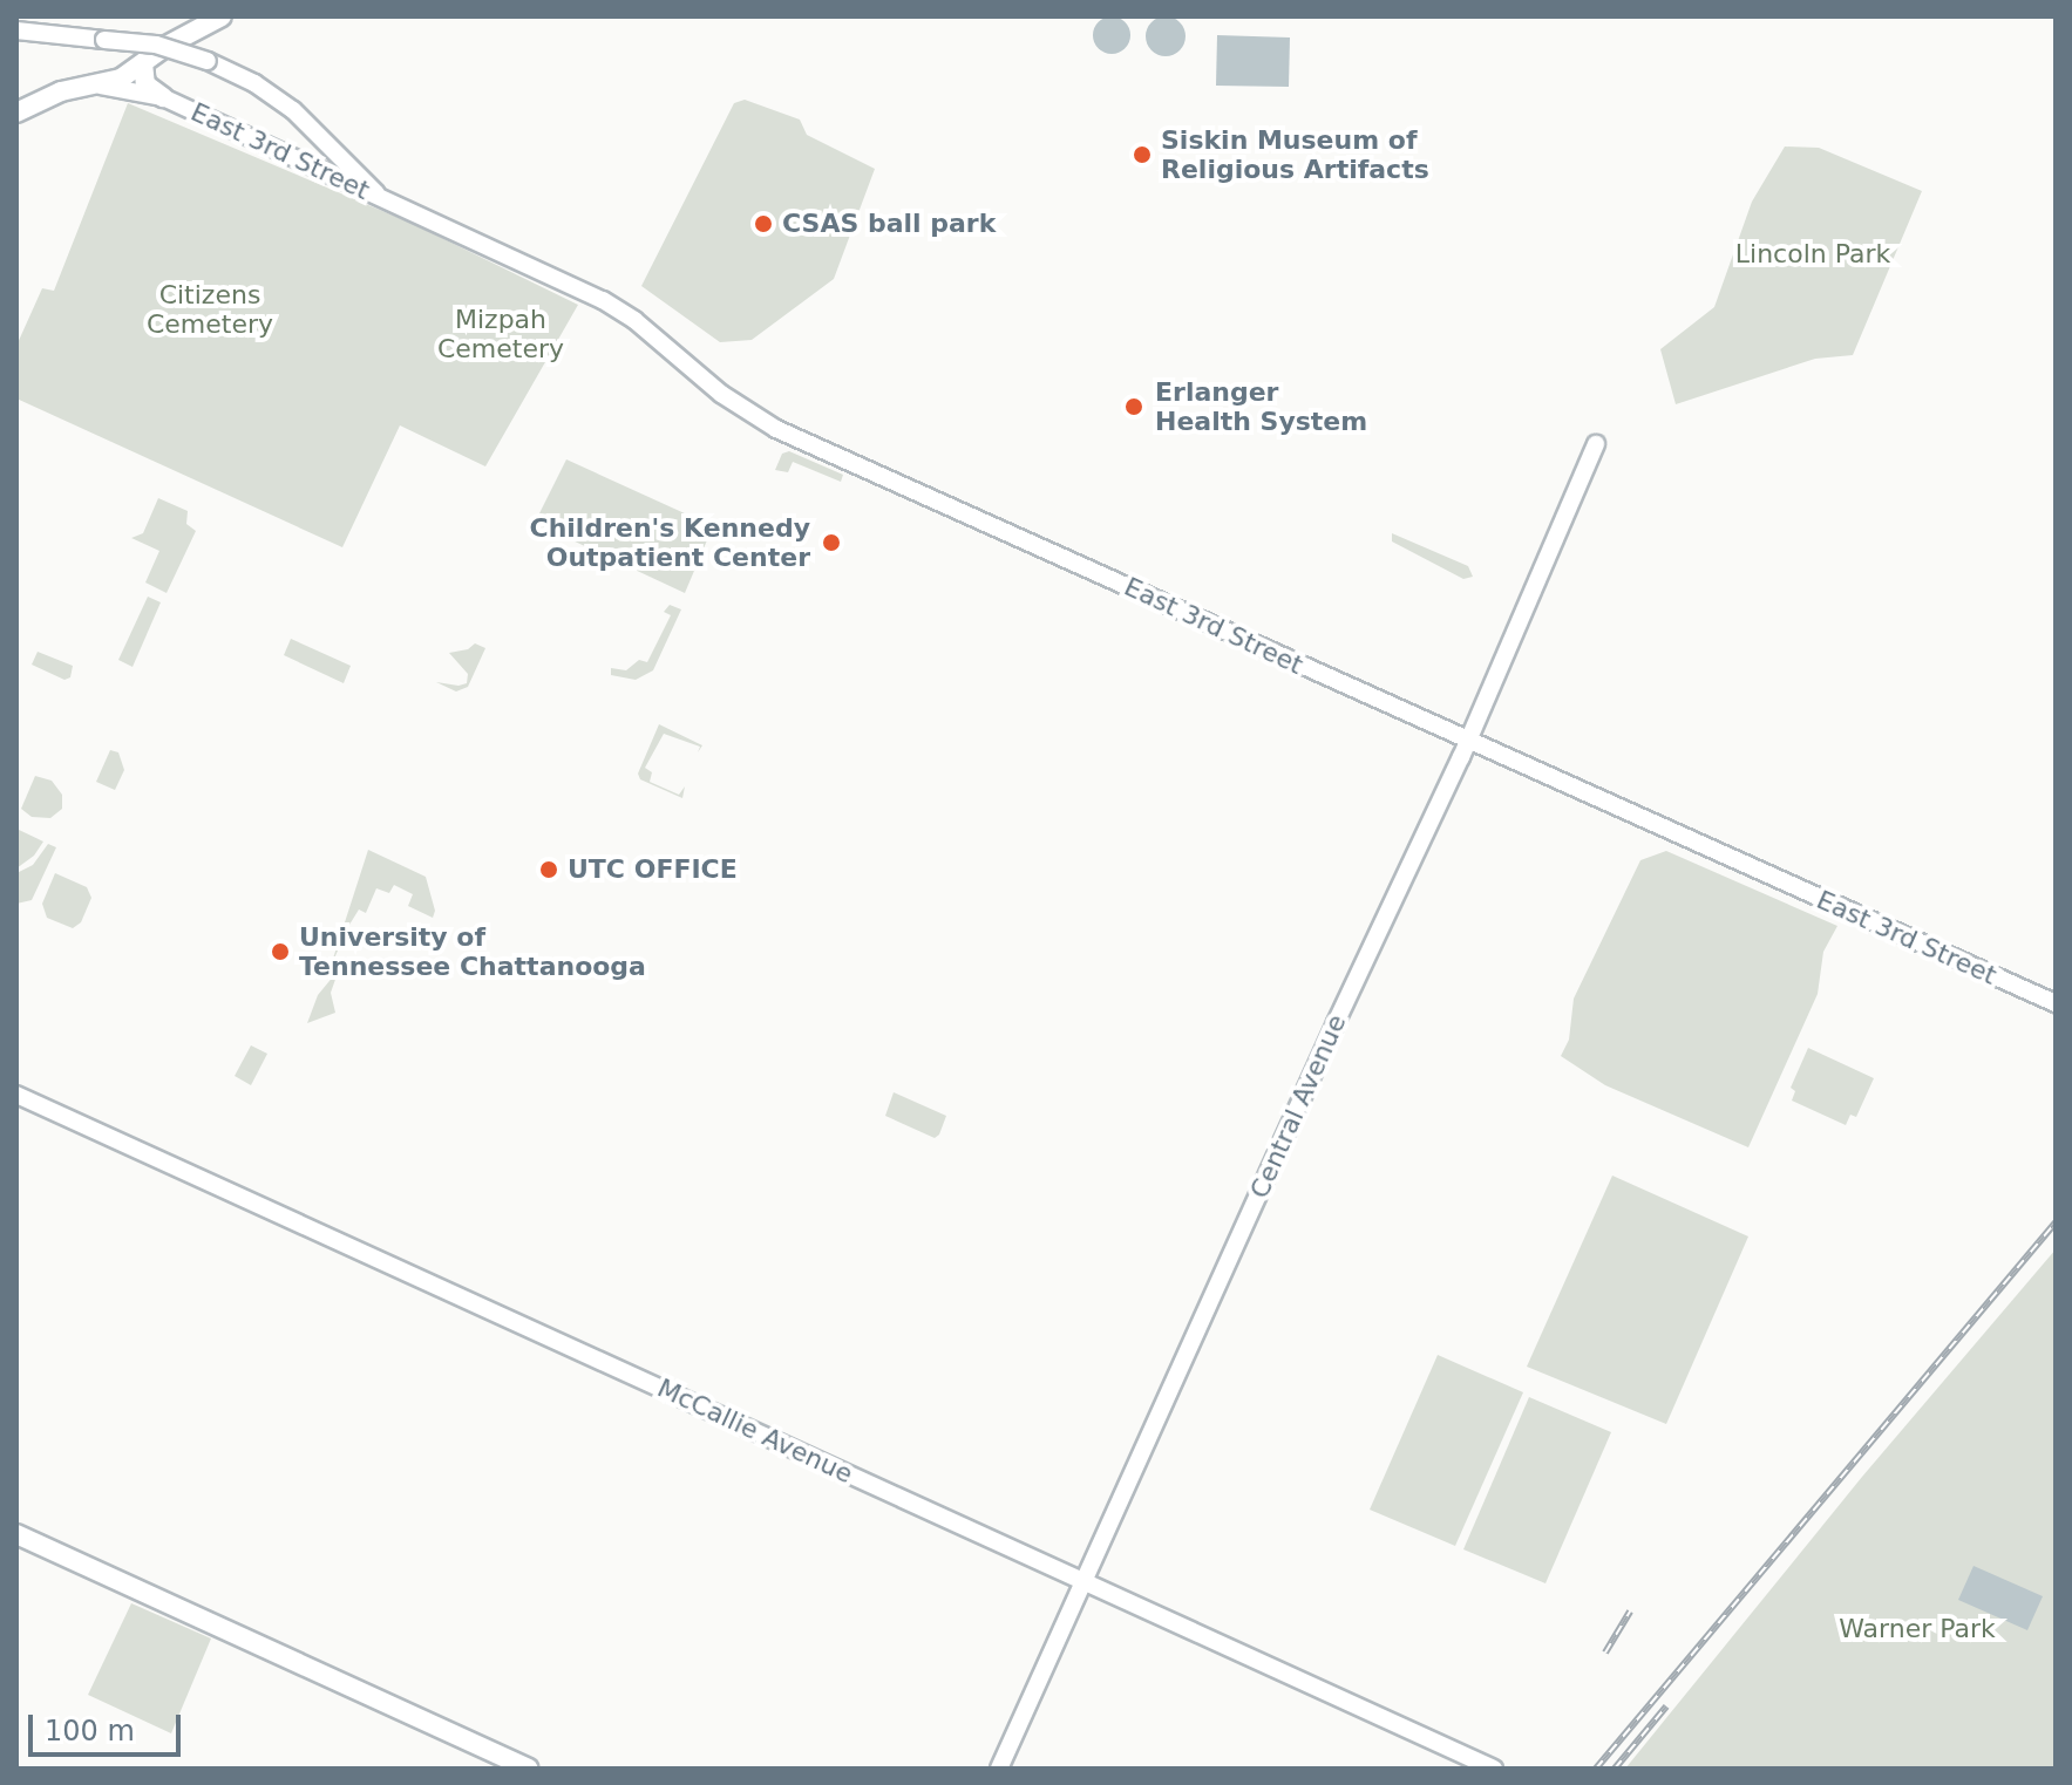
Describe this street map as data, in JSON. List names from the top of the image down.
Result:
{
  "streets": {
    "main road": ["East 3rd Street", "Central Avenue", "McCallie Avenue"]
  },
  "crossings": [
    ["East 3rd Street", "Central Avenue"],
    ["Central Avenue", "McCallie Avenue"]
  ],
  "parks": [
    "Lincoln Park",
    "Citizens Cemetery",
    "Mizpah Cemetery",
    "Warner Park"
  ],
  "places": [
    "Siskin Museum of Religious Artifacts",
    "CSAS ball park",
    "Erlanger Health System",
    "Children's Kennedy Outpatient Center",
    "UTC OFFICE",
    "University of Tennessee Chattanooga"
  ],
  "scale_bar": "100 m"
}
